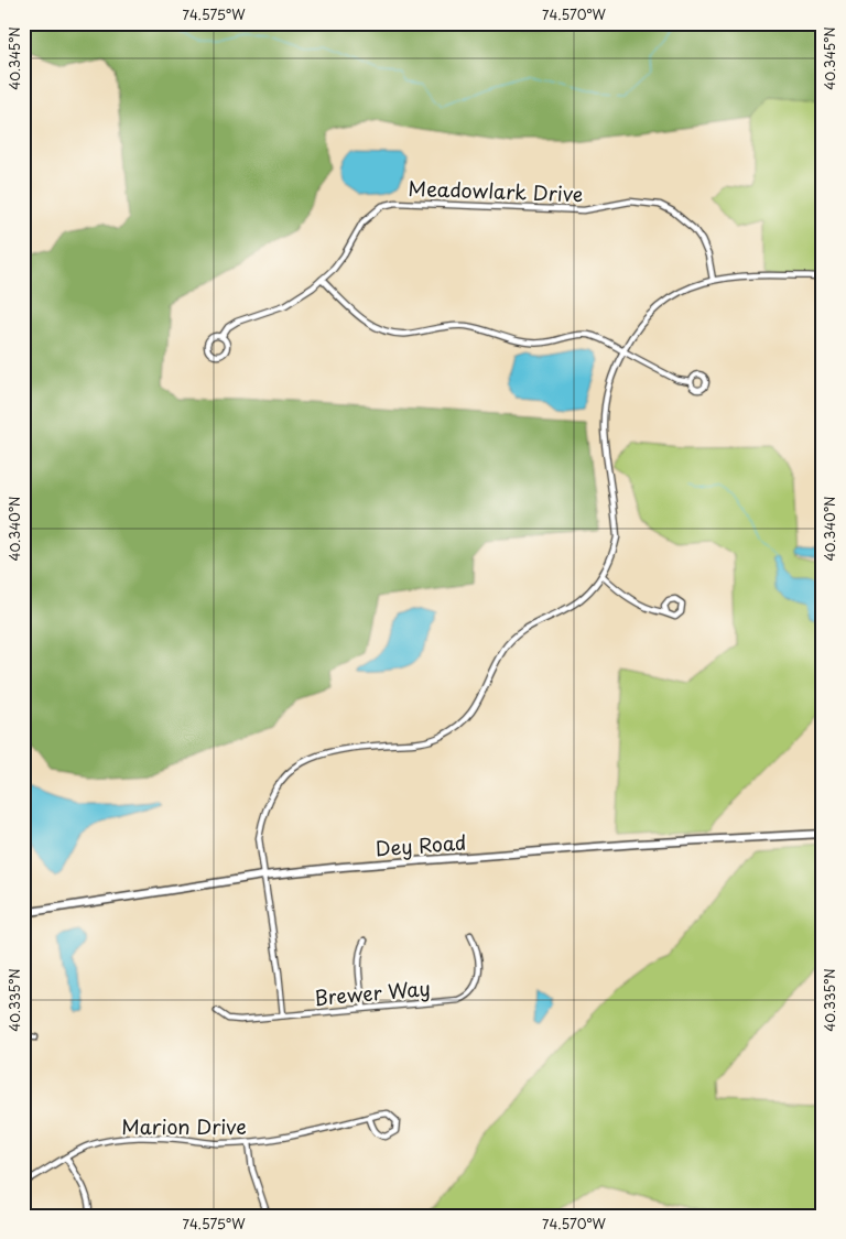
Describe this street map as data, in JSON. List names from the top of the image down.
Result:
{
  "streets": {
    "main road": ["Dey Road"],
    "street": ["Meadowlark Drive", "Brewer Way", "Marion Drive"]
  },
  "coordinates": [
    "74.575°W",
    "74.570°W",
    "40.345°N",
    "40.340°N",
    "40.335°N"
  ]
}
